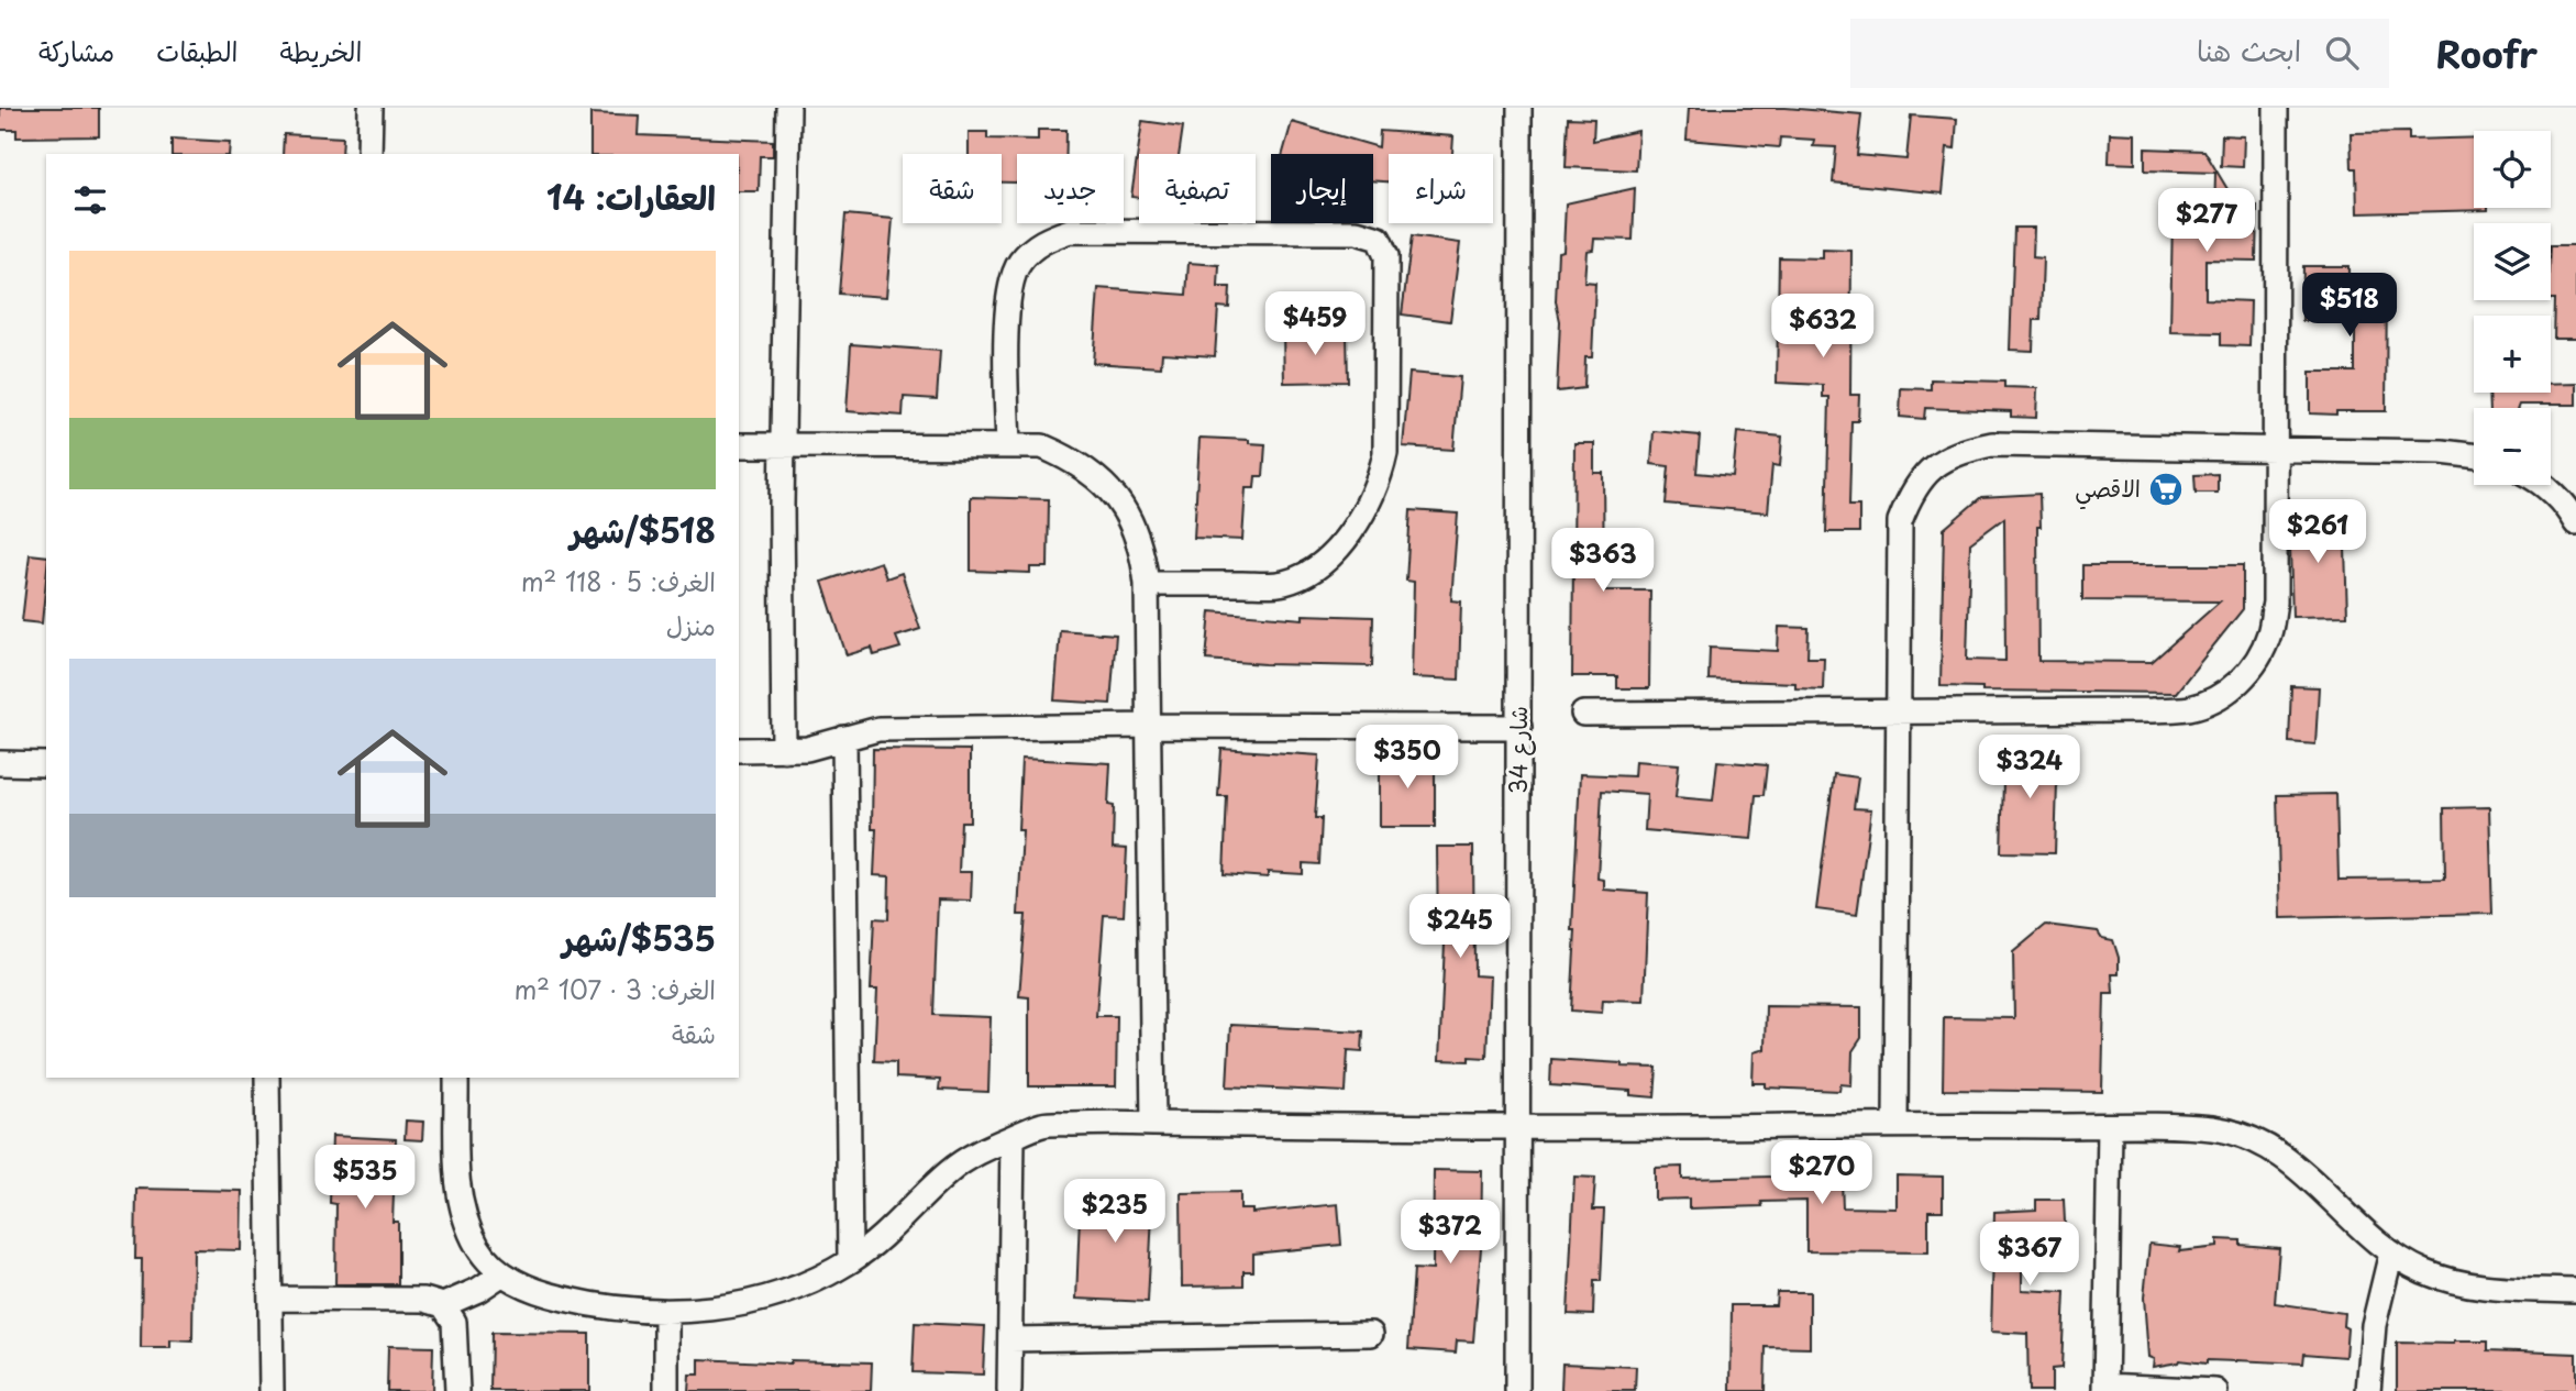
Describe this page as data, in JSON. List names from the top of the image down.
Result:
{
  "streets": {
    "street": ["شارع 34"]
  },
  "places": {
    "supermarket": ["الاقصي"]
  },
  "page": {
    "header": "Roofr",
    "search": "ابحث هنا",
    "nav": ["الخريطة", "الطبقات", "مشاركة"],
    "map_buttons": ["+", "−"],
    "chip": [
      "شراء",
      "إيجار",
      "تصفية",
      "جديد",
      "شقة"
    ],
    "heading": "العقارات: 14",
    "price": [
      "$277",
      "$518",
      "$459",
      "$632",
      "$261",
      "$363",
      "$350",
      "$324",
      "$245",
      "$270",
      "$535",
      "$235",
      "$372",
      "$367"
    ],
    "list": [
      {
        "name": "$518/شهر",
        "note": "الغرف: 5 · 118 m² · منزل"
      },
      {
        "name": "$535/شهر",
        "note": "الغرف: 3 · 107 m² · شقة"
      }
    ]
  }
}
